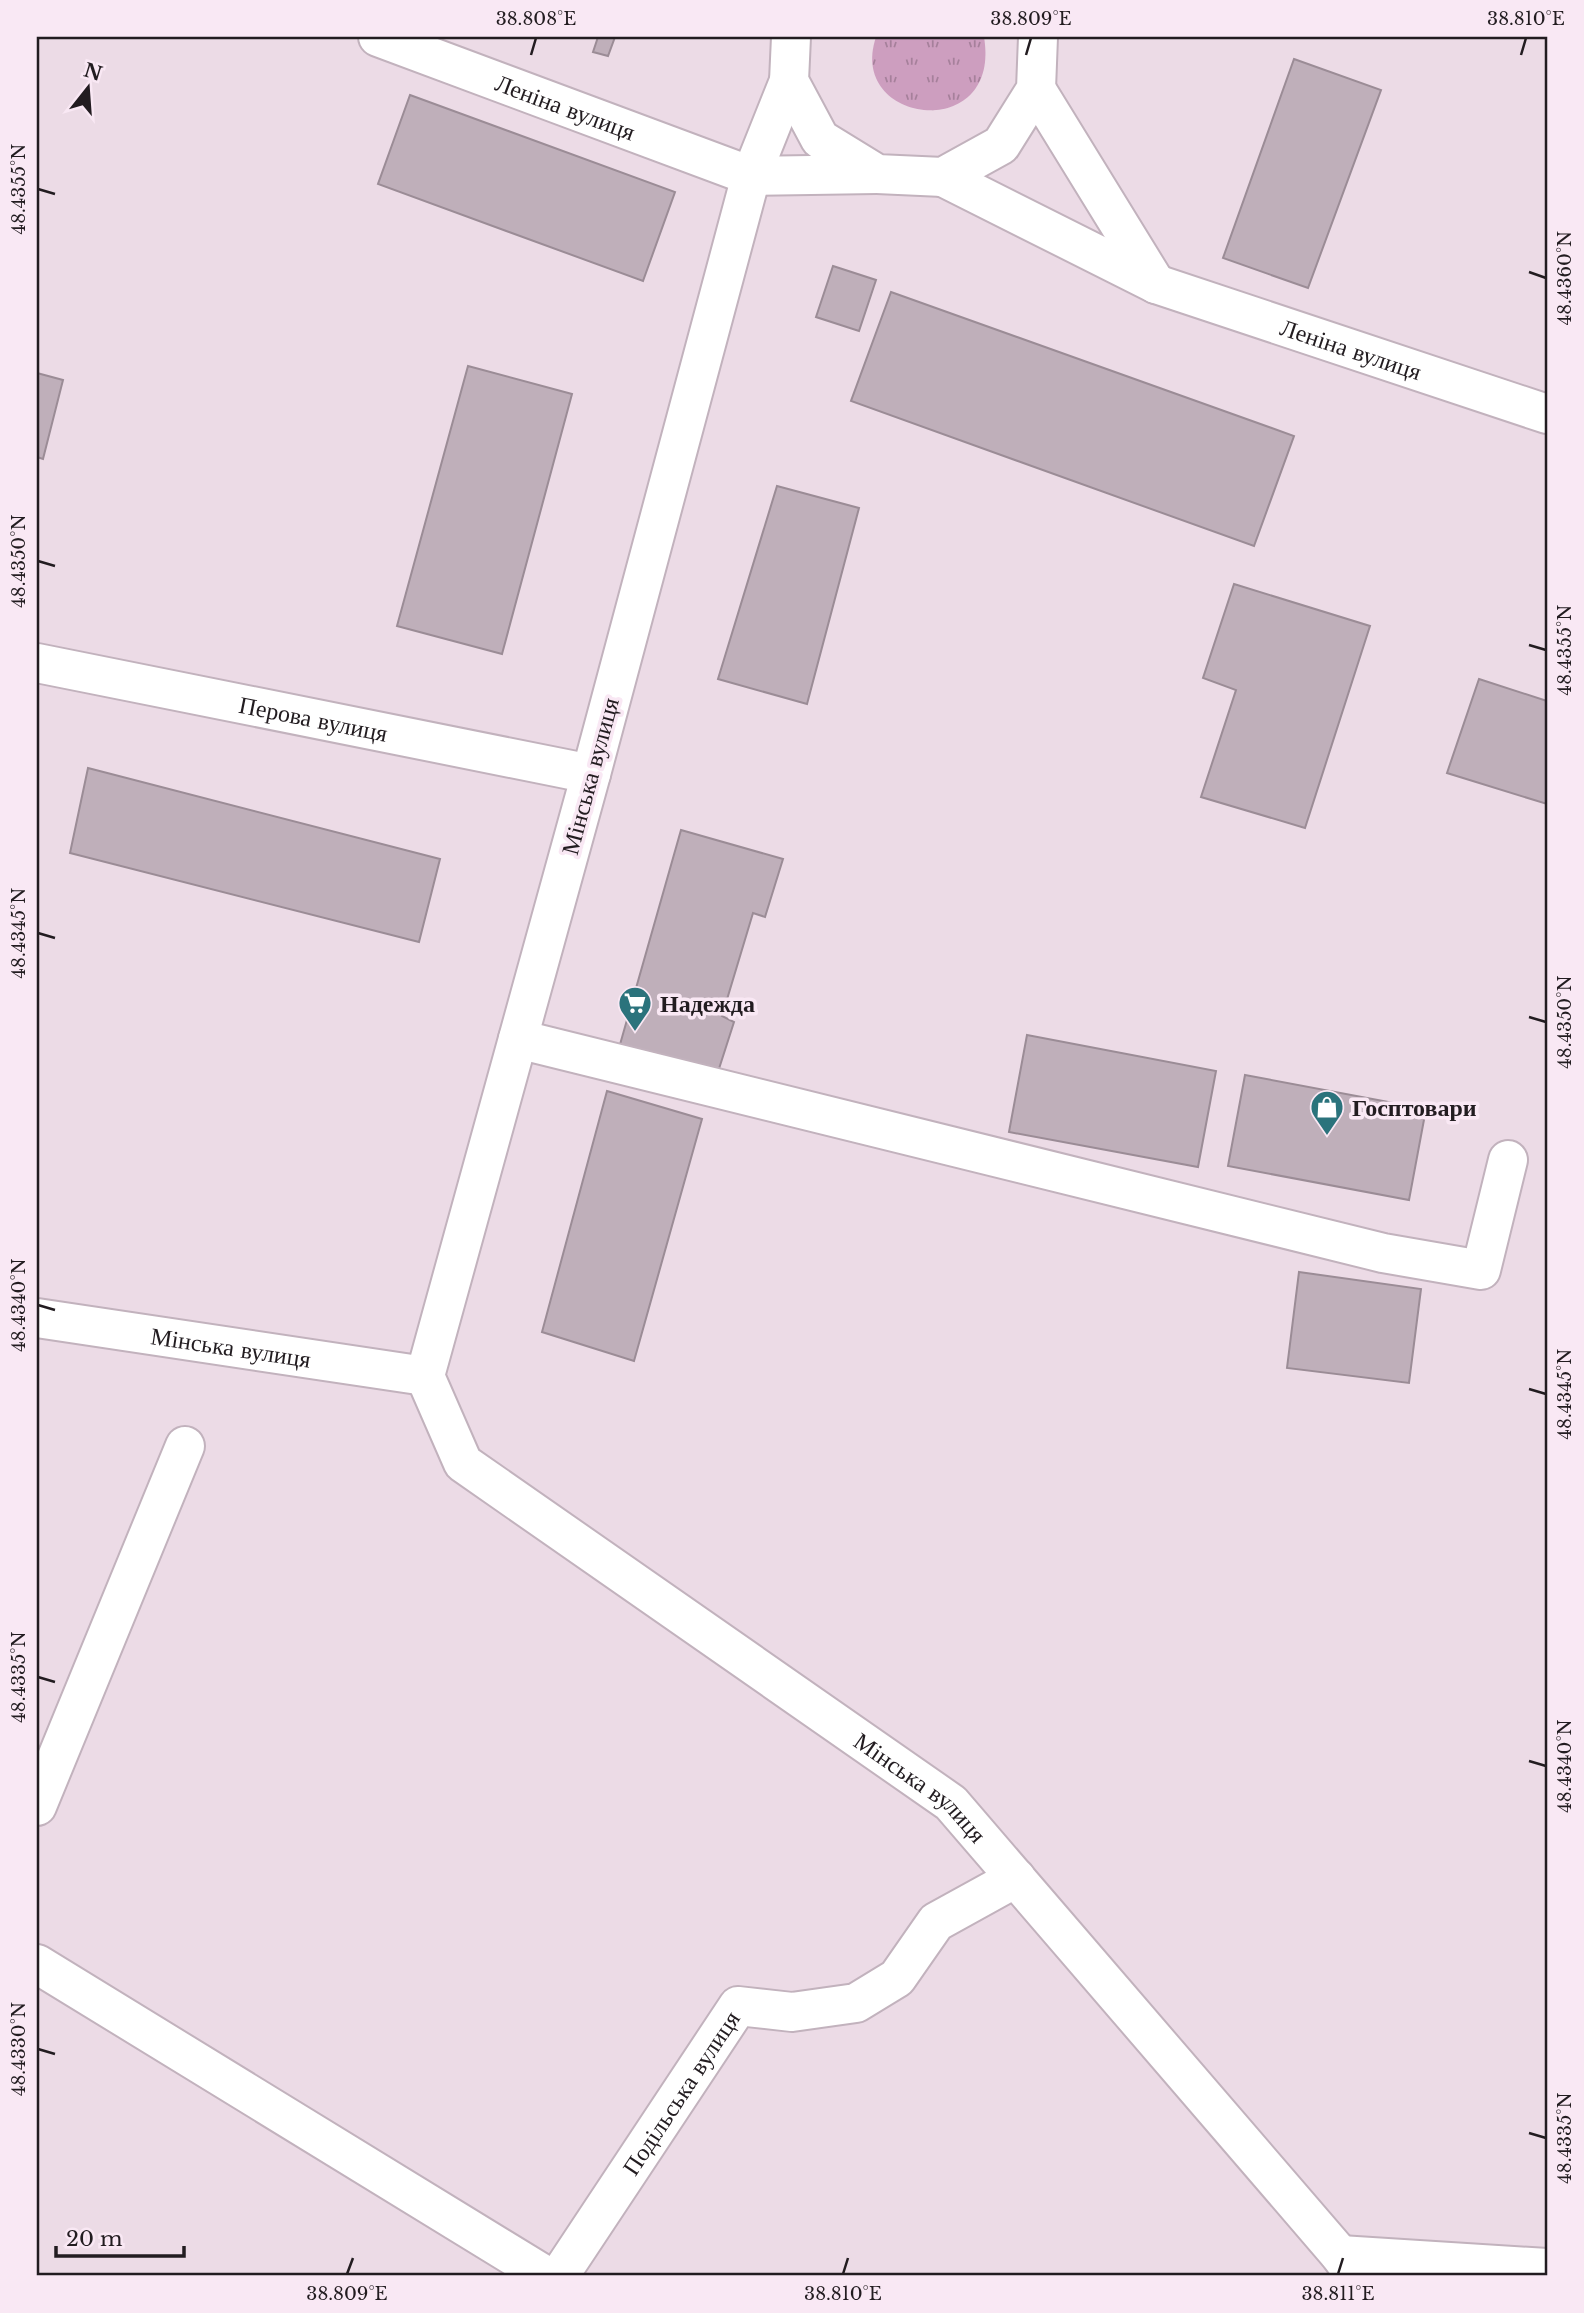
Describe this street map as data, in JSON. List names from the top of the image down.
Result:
{
  "streets": {
    "street": [
      "Леніна вулиця",
      "Перова вулиця",
      "Мінська вулиця",
      "Подільська вулиця"
    ]
  },
  "crossings": [
    ["Леніна вулиця", "Мінська вулиця"],
    ["Перова вулиця", "Мінська вулиця"],
    ["Мінська вулиця", "Подільська вулиця"]
  ],
  "places": {
    "supermarket": ["Надежда"],
    "shop": ["Госптовари"]
  },
  "scale_bar": "20 m",
  "north": "top",
  "coordinates": [
    "38.808°E",
    "38.809°E",
    "38.810°E",
    "48.4355°N",
    "48.4360°N",
    "48.4350°N",
    "48.4345°N",
    "48.4340°N",
    "48.4335°N",
    "48.4330°N",
    "38.811°E"
  ]
}
